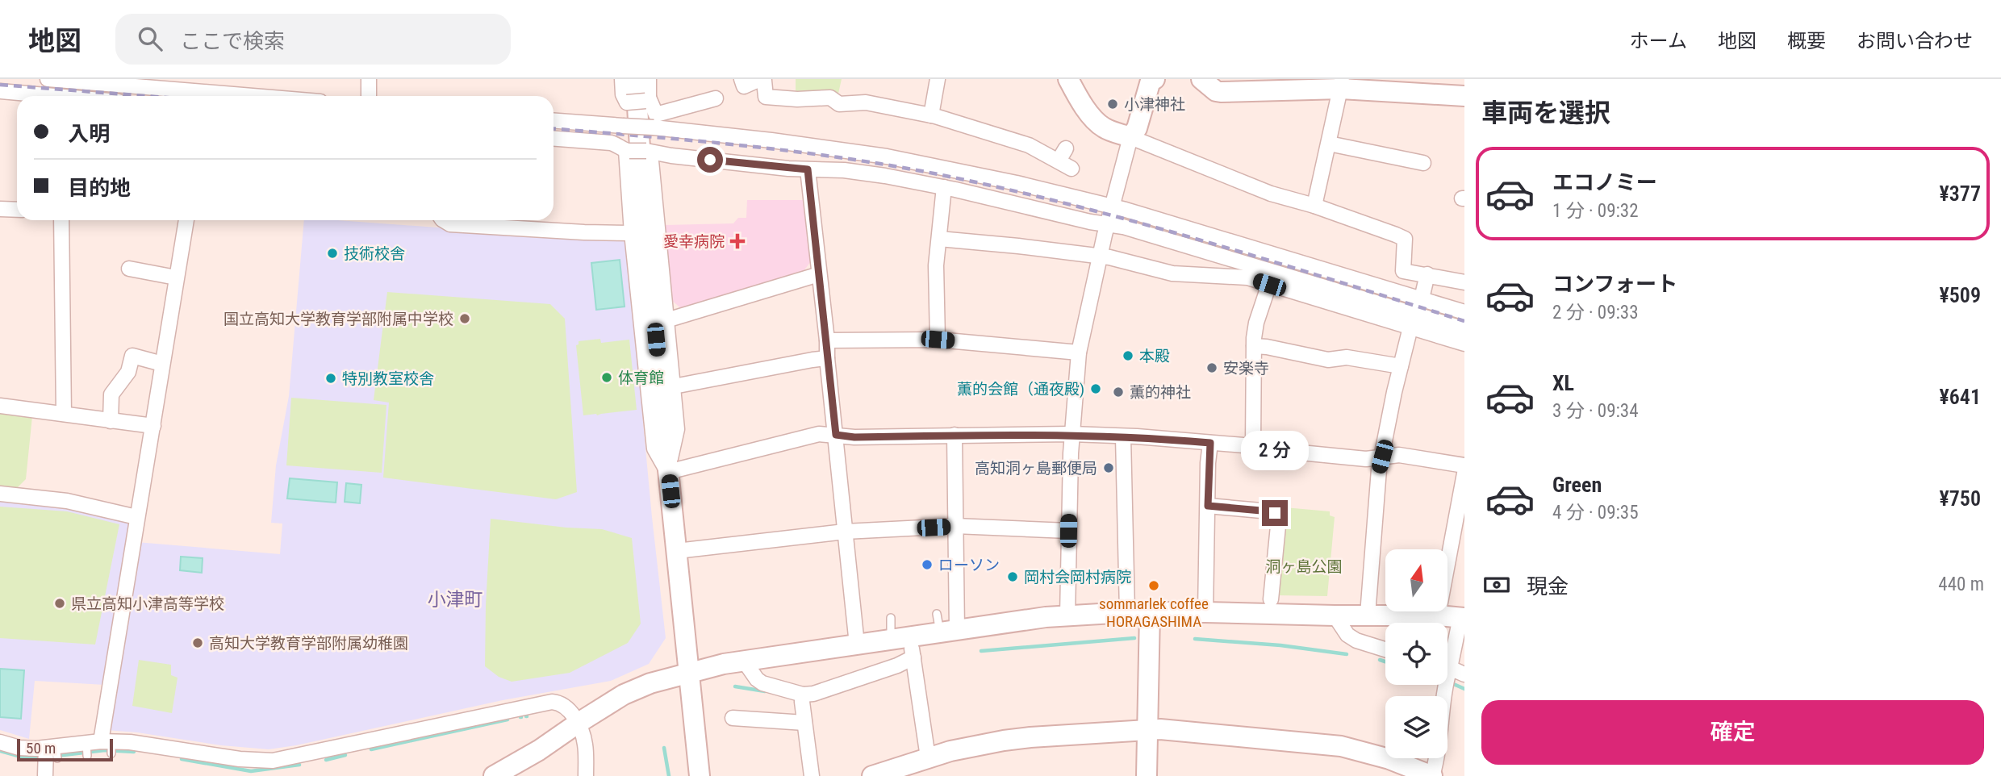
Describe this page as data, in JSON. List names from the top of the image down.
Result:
{
  "districts": ["小津町"],
  "parks": ["洞ヶ島公園"],
  "places": {
    "other": [
      "小津神社",
      "技術校舎",
      "国立高知大学教育学部附属中学校",
      "本殿",
      "安楽寺",
      "体育館",
      "特別教室校舎",
      "薫的会館（通夜殿)",
      "薫的神社",
      "高知洞ヶ島郵便局",
      "ローソン",
      "岡村会岡村病院",
      "sommarlek coffee HORAGASHIMA",
      "県立高知小津高等学校",
      "高知大学教育学部附属幼稚園"
    ],
    "health": ["愛幸病院"]
  },
  "scale_bar": "50 m",
  "north": "top",
  "page": {
    "header": "地図",
    "search": "ここで検索",
    "nav": [
      "ホーム",
      "地図",
      "概要",
      "お問い合わせ"
    ],
    "heading": "車両を選択",
    "banner": ["入明", "目的地"],
    "list": [
      {
        "name": "エコノミー",
        "note": "1 分 · 09:32",
        "value": "¥377"
      },
      {
        "name": "コンフォート",
        "note": "2 分 · 09:33",
        "value": "¥509"
      },
      {
        "name": "XL",
        "note": "3 分 · 09:34",
        "value": "¥641"
      },
      {
        "name": "Green",
        "note": "4 分 · 09:35",
        "value": "¥750"
      }
    ],
    "bubble": "2 分",
    "pay": ["現金", "440 m"],
    "buttons": "確定",
    "scale": "50 m"
  }
}
